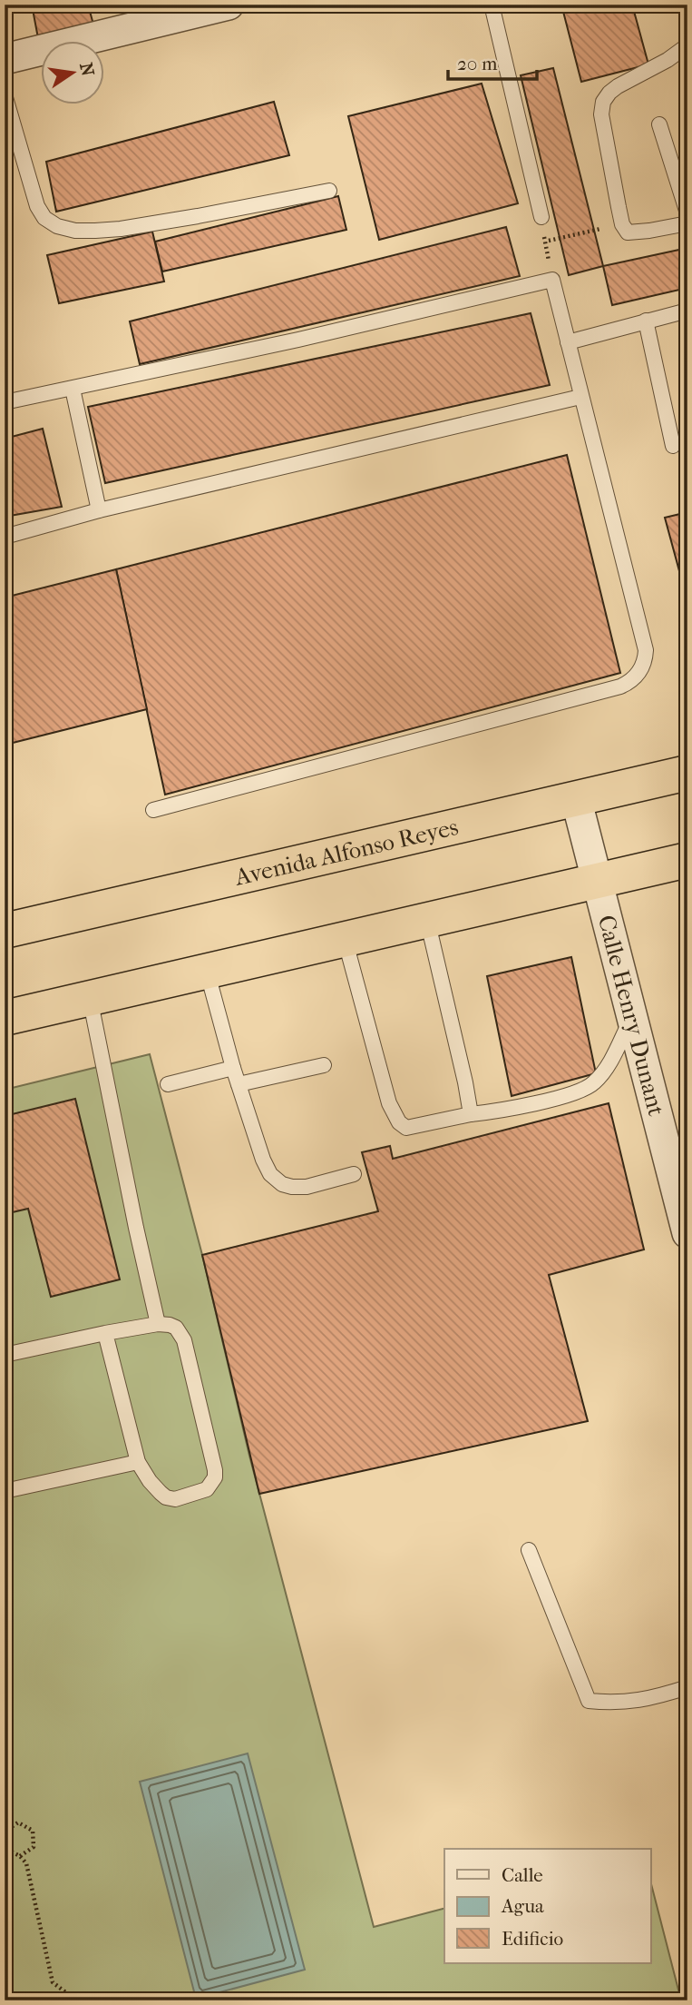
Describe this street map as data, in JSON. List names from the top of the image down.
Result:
{
  "streets": {
    "highway": ["Avenida Alfonso Reyes"],
    "street": ["Calle Henry Dunant"]
  },
  "crossings": [
    ["Avenida Alfonso Reyes", "Calle Henry Dunant"]
  ],
  "legend": ["Calle", "Agua", "Edificio"],
  "scale_bar": "20 m",
  "north": "right"
}
